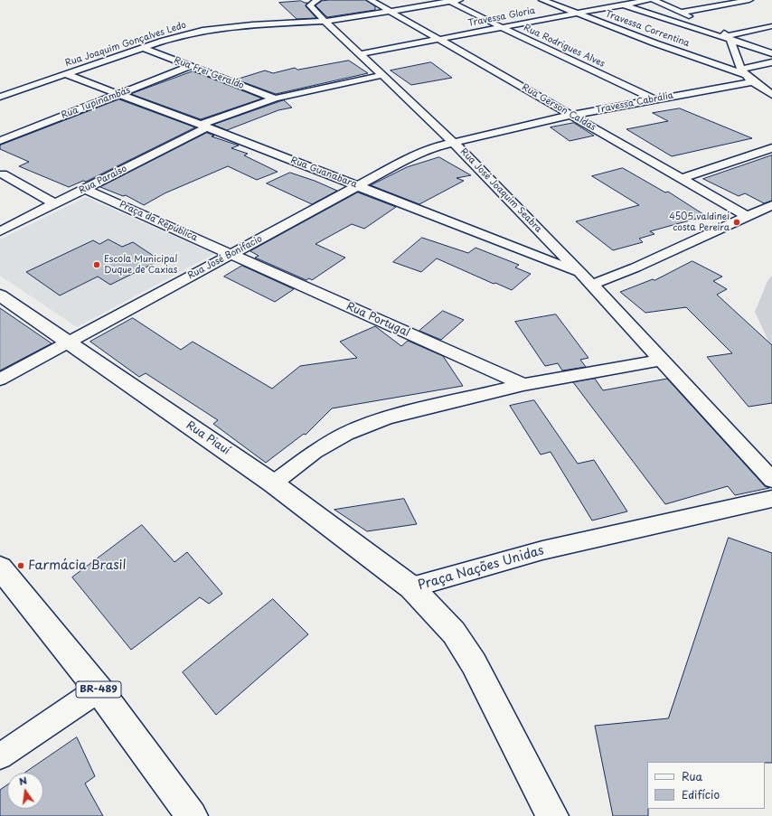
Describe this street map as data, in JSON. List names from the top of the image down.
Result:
{
  "streets": {
    "main road": ["Rua Piauí", "Praça Nações Unidas", "BR-489"],
    "street": [
      "Travessa Gloria",
      "Travessa Correntina",
      "Rua Joaquim Gonçalves Ledo",
      "Rua Rodrigues Alves",
      "Rua Frei Geraldo",
      "Rua Tupinambás",
      "Travessa Cabrália",
      "Rua Gerson Caldas",
      "Rua Guanabara",
      "Rua Paraíso",
      "Rua José Joaquim Seabra",
      "Praça da República",
      "Rua José Bonifacio",
      "Rua Portugal"
    ]
  },
  "crossings": [
    ["Travessa Gloria", "Travessa Correntina"],
    ["Travessa Gloria", "Rua Rodrigues Alves"],
    ["Travessa Gloria", "Rua Gerson Caldas"],
    ["Travessa Gloria", "Rua José Joaquim Seabra"],
    ["Rua Joaquim Gonçalves Ledo", "Rua Rodrigues Alves"],
    ["Rua Joaquim Gonçalves Ledo", "Rua Frei Geraldo"],
    ["Rua Joaquim Gonçalves Ledo", "Rua Gerson Caldas"],
    ["Rua Joaquim Gonçalves Ledo", "Rua Guanabara"],
    ["Rua Joaquim Gonçalves Ledo", "Rua José Joaquim Seabra"],
    ["Rua Rodrigues Alves", "Travessa Cabrália"],
    ["Rua Frei Geraldo", "Rua Tupinambás"],
    ["Rua Frei Geraldo", "Rua Paraíso"],
    ["Rua Tupinambás", "Rua Guanabara"],
    ["Travessa Cabrália", "Rua Gerson Caldas"],
    ["Travessa Cabrália", "Rua José Joaquim Seabra"],
    ["Travessa Cabrália", "Rua José Bonifacio"],
    ["Rua Guanabara", "Rua Paraíso"],
    ["Rua Guanabara", "Rua José Joaquim Seabra"],
    ["Rua Guanabara", "Rua José Bonifacio"],
    ["Rua Paraíso", "Rua José Joaquim Seabra"],
    ["Rua Paraíso", "Praça da República"],
    ["Rua José Joaquim Seabra", "Rua José Bonifacio"],
    ["Praça da República", "Rua José Bonifacio"],
    ["Praça da República", "Rua Portugal"],
    ["Rua José Bonifacio", "Rua Portugal"],
    ["Rua José Bonifacio", "Rua Piauí"],
    ["Rua Piauí", "Praça Nações Unidas"]
  ],
  "places": ["4505 valdinei costa Pereira", "Escola Municipal Duque de Caxias", "Farmácia Brasil"],
  "legend": ["Rua", "Edifício"],
  "north": "top"
}
